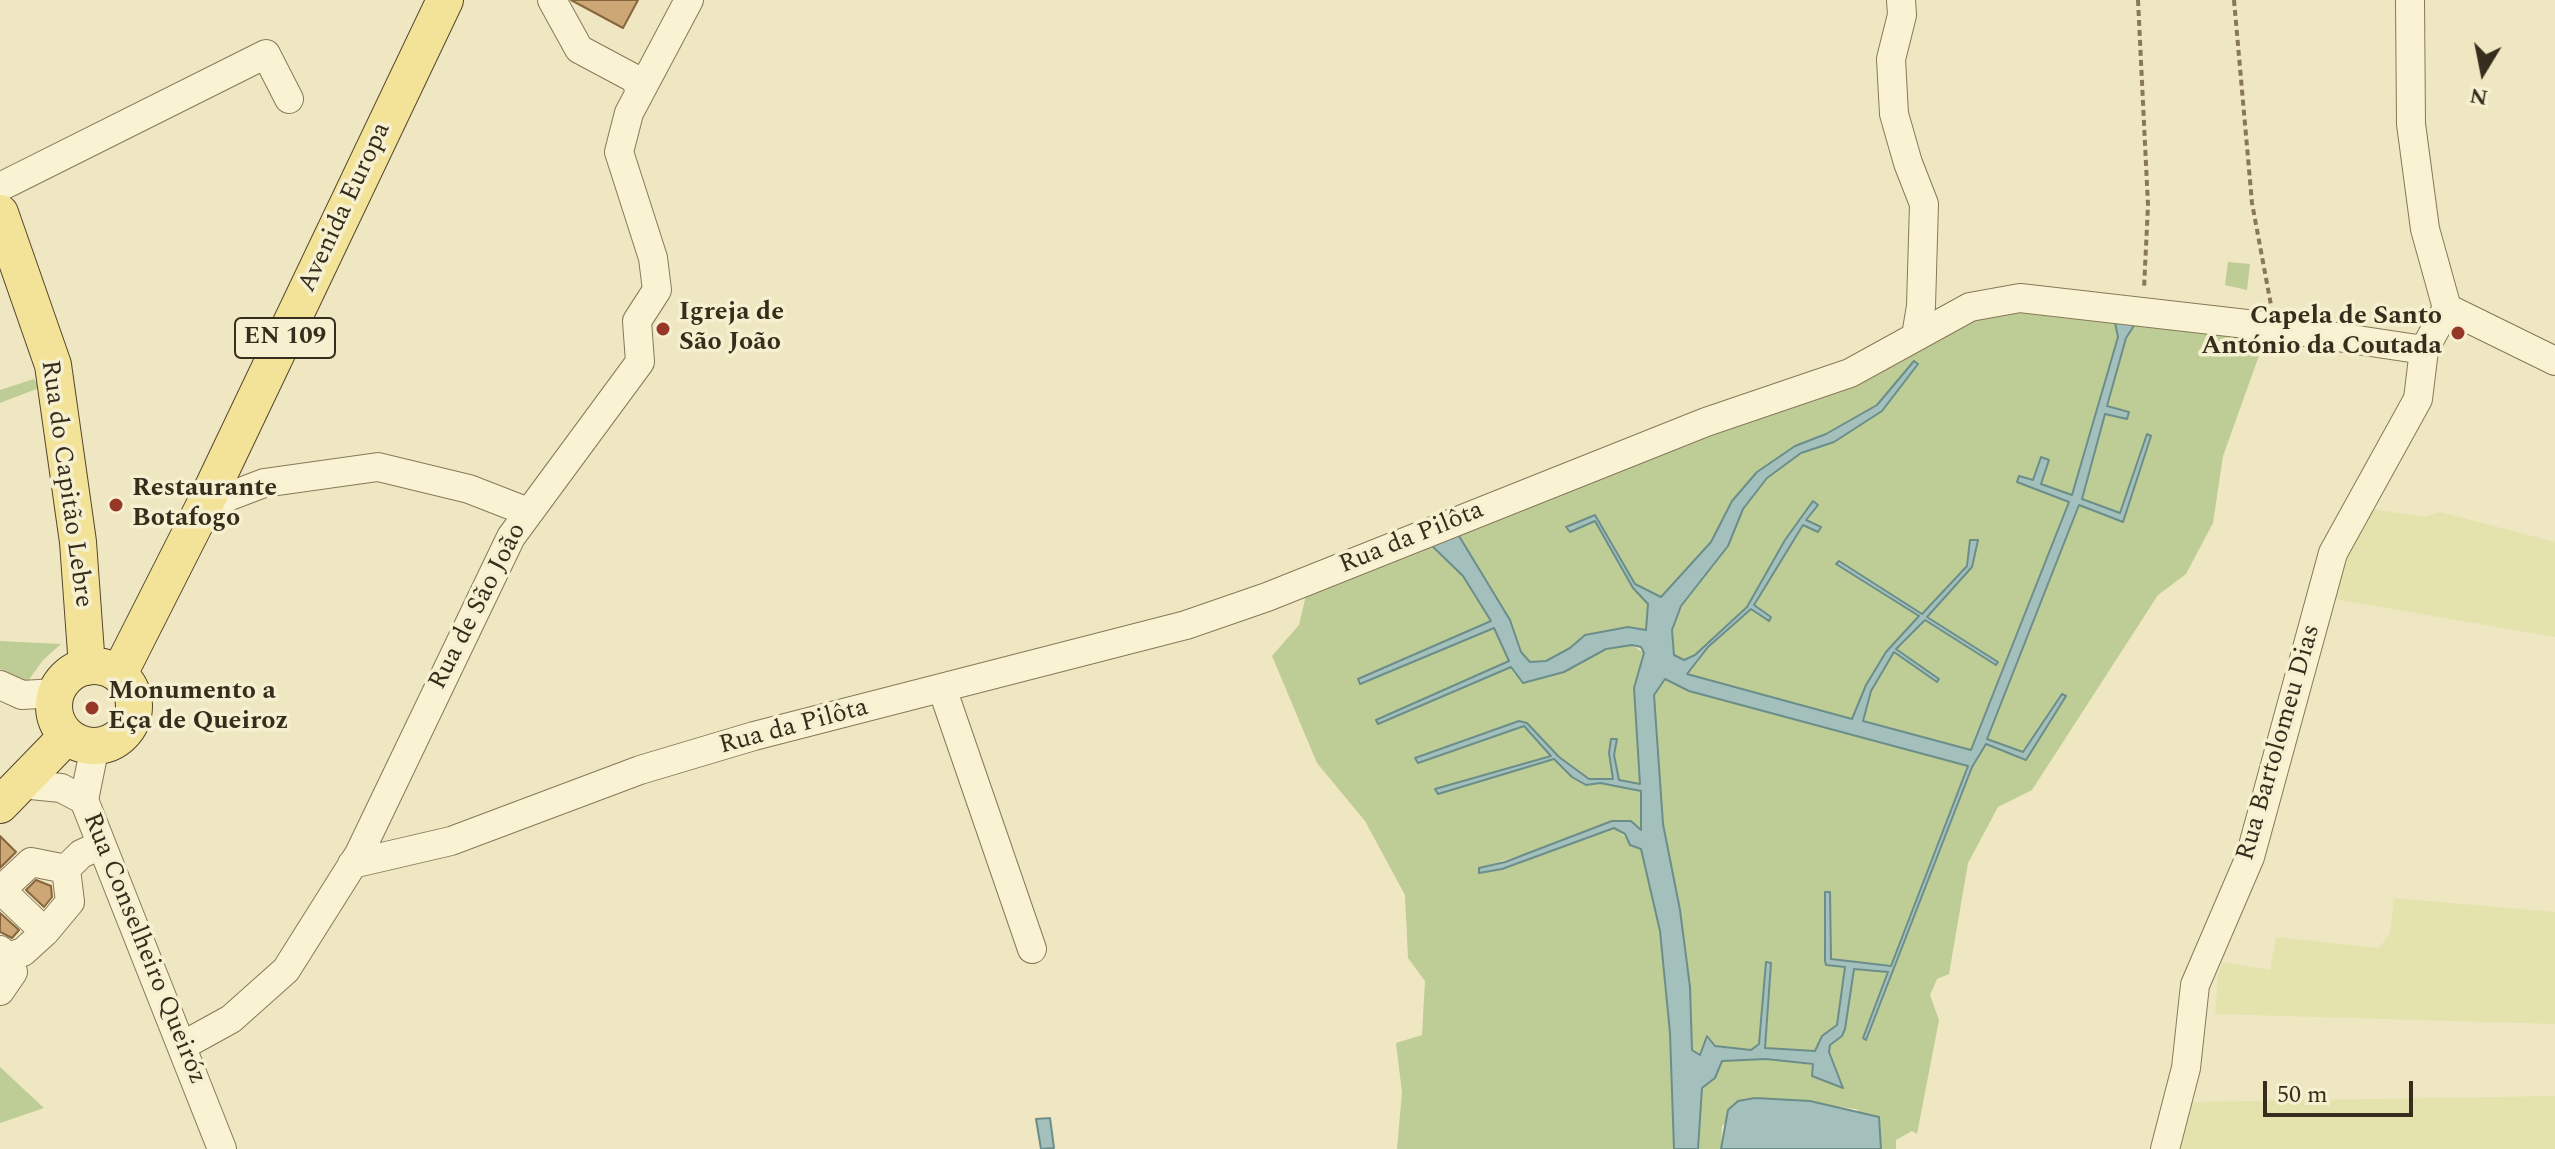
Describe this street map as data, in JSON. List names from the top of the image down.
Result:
{
  "streets": {
    "main road": ["Avenida Europa", "EN 109", "Rua do Capitão Lebre"],
    "street": [
      "Rua da Pilôta",
      "Rua de São João",
      "Rua Bartolomeu Dias",
      "Rua Conselheiro Queiróz"
    ]
  },
  "crossings": [
    ["Avenida Europa", "Rua do Capitão Lebre"],
    ["Avenida Europa", "Rua Conselheiro Queiróz"],
    ["Rua do Capitão Lebre", "Rua Conselheiro Queiróz"],
    ["Rua da Pilôta", "Rua de São João"],
    ["Rua da Pilôta", "Rua Bartolomeu Dias"],
    ["Rua de São João", "Rua Conselheiro Queiróz"]
  ],
  "places": [
    "Igreja de São João",
    "Capela de Santo António da Coutada",
    "Restaurante Botafogo",
    "Monumento a Eça de Queiroz"
  ],
  "scale_bar": "50 m",
  "north": "bottom"
}
